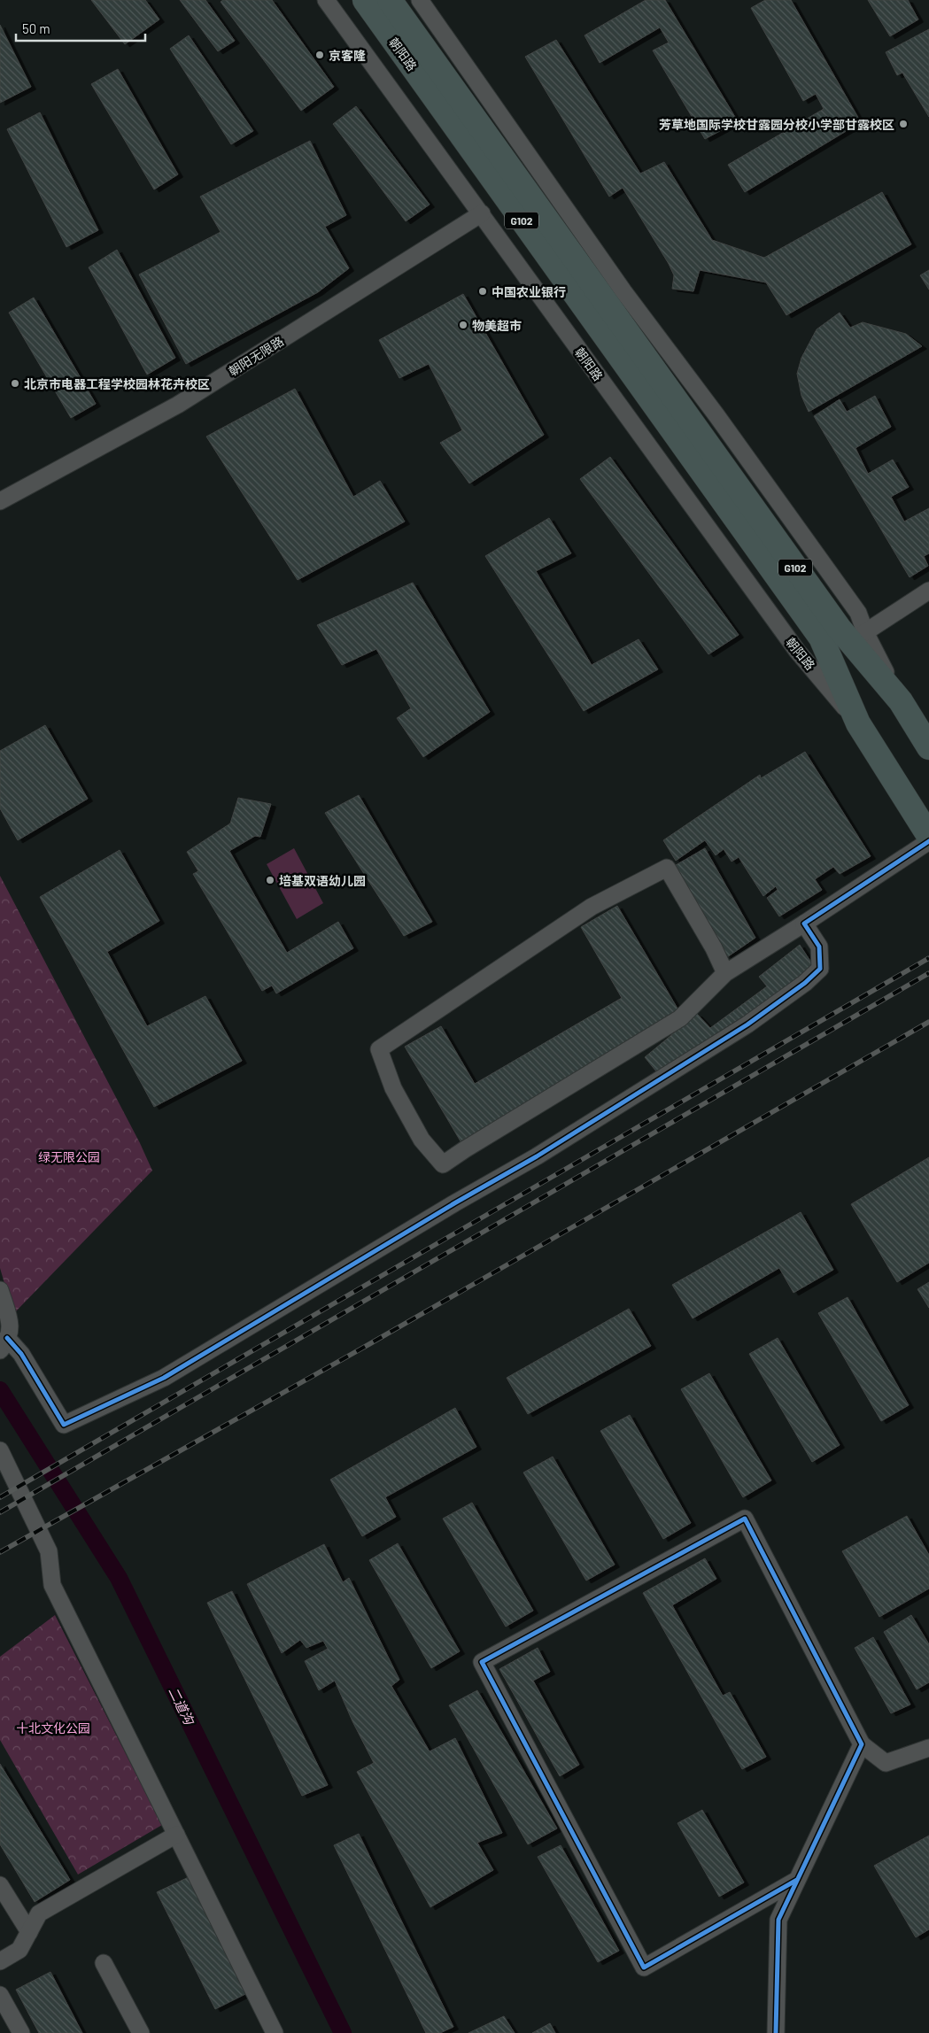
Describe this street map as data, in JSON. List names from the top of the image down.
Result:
{
  "streets": {
    "highway": ["朝阳路", "G102"],
    "street": ["朝阳无限路"]
  },
  "crossings": [
    ["朝阳路", "朝阳无限路"]
  ],
  "water": ["二道沟"],
  "parks": ["绿无限公园", "十北文化公园"],
  "places": [
    "京客隆",
    "芳草地国际学校甘露园分校小学部甘露校区",
    "中国农业银行",
    "物美超市",
    "北京市电器工程学校园林花卉校区",
    "培基双语幼儿园"
  ],
  "scale_bar": "50 m"
}
